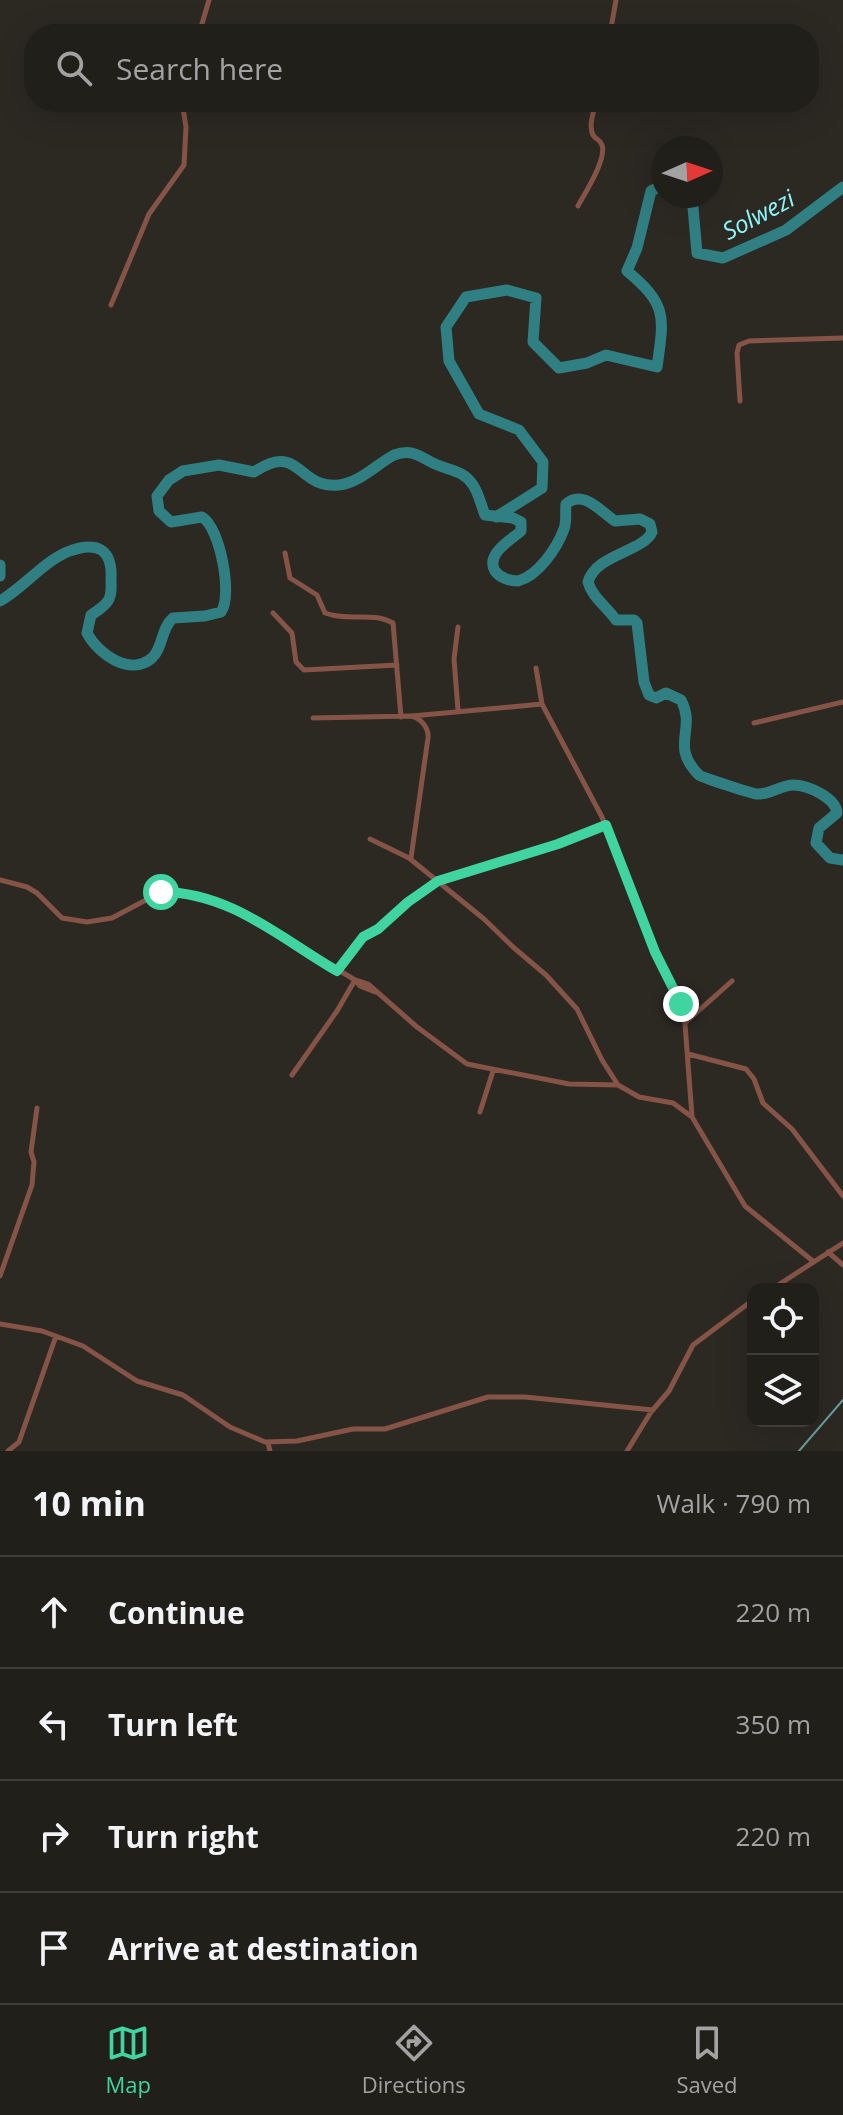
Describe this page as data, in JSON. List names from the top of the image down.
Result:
{
  "water": ["Solwezi"],
  "north": "right",
  "page": {
    "search": "Search here",
    "heading": ["10 min", "Walk · 790 m"],
    "list": [
      ["Continue", "220 m"],
      ["Turn left", "350 m"],
      ["Turn right", "220 m"],
      "Arrive at destination"
    ],
    "nav": ["Map", "Directions", "Saved"]
  }
}
